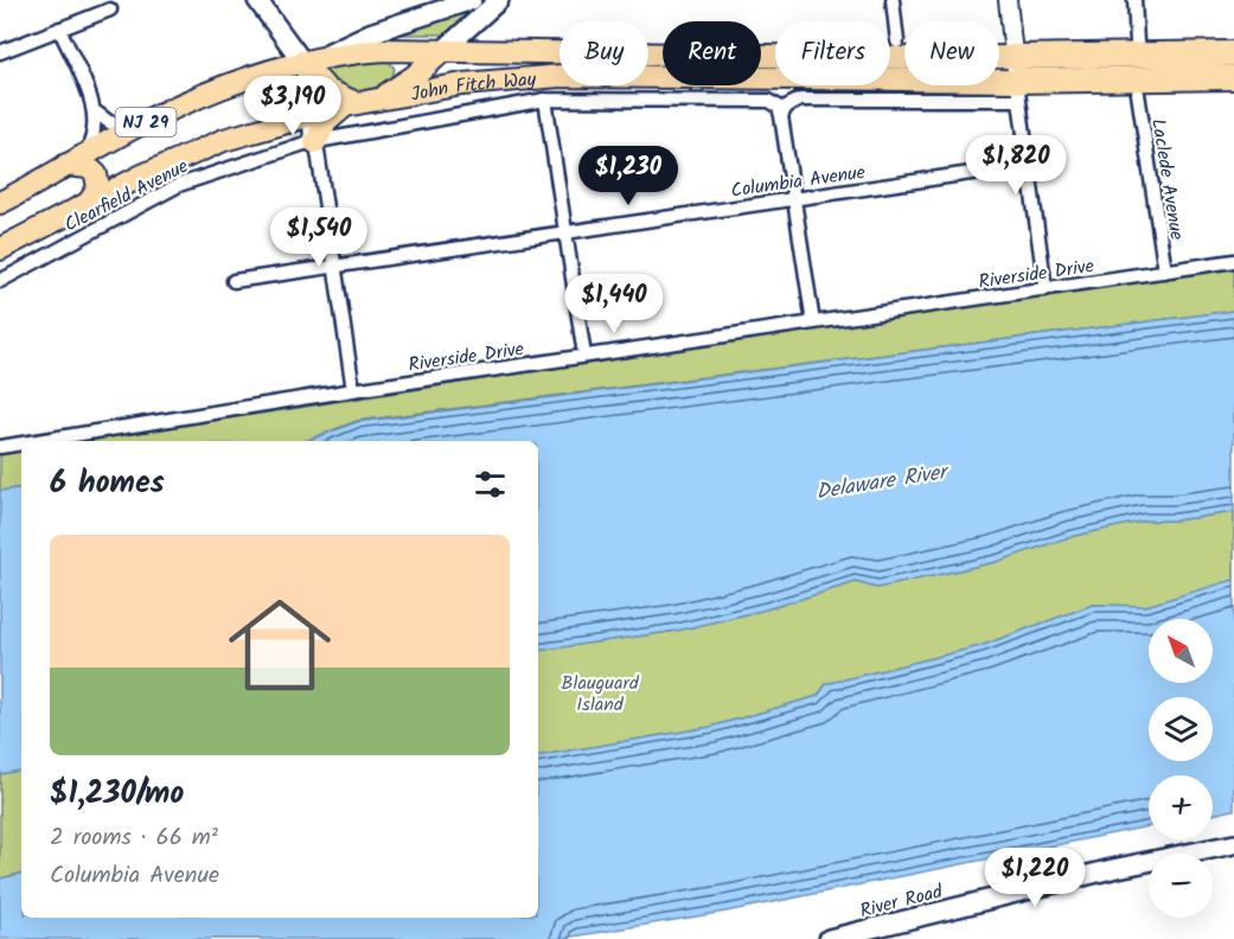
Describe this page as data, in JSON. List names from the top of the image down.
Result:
{
  "streets": {
    "highway": ["John Fitch Way", "NJ 29"],
    "main road": ["River Road"],
    "street": [
      "Laclede Avenue",
      "Columbia Avenue",
      "Clearfield Avenue",
      "Riverside Drive"
    ]
  },
  "crossings": [
    ["John Fitch Way", "NJ 29"],
    ["Laclede Avenue", "Riverside Drive"]
  ],
  "water": ["Delaware River"],
  "parks": ["Blauguard Island"],
  "north": "top left",
  "page": {
    "chip": [
      "Buy",
      "Rent",
      "Filters",
      "New"
    ],
    "price": [
      "$3,190",
      "$1,820",
      "$1,230",
      "$1,540",
      "$1,440",
      "$1,220"
    ],
    "heading": "6 homes",
    "list": [
      {
        "name": "$1,230/mo",
        "note": "2 rooms · 66 m² · Columbia Avenue"
      }
    ],
    "map_buttons": ["+", "−"]
  }
}
